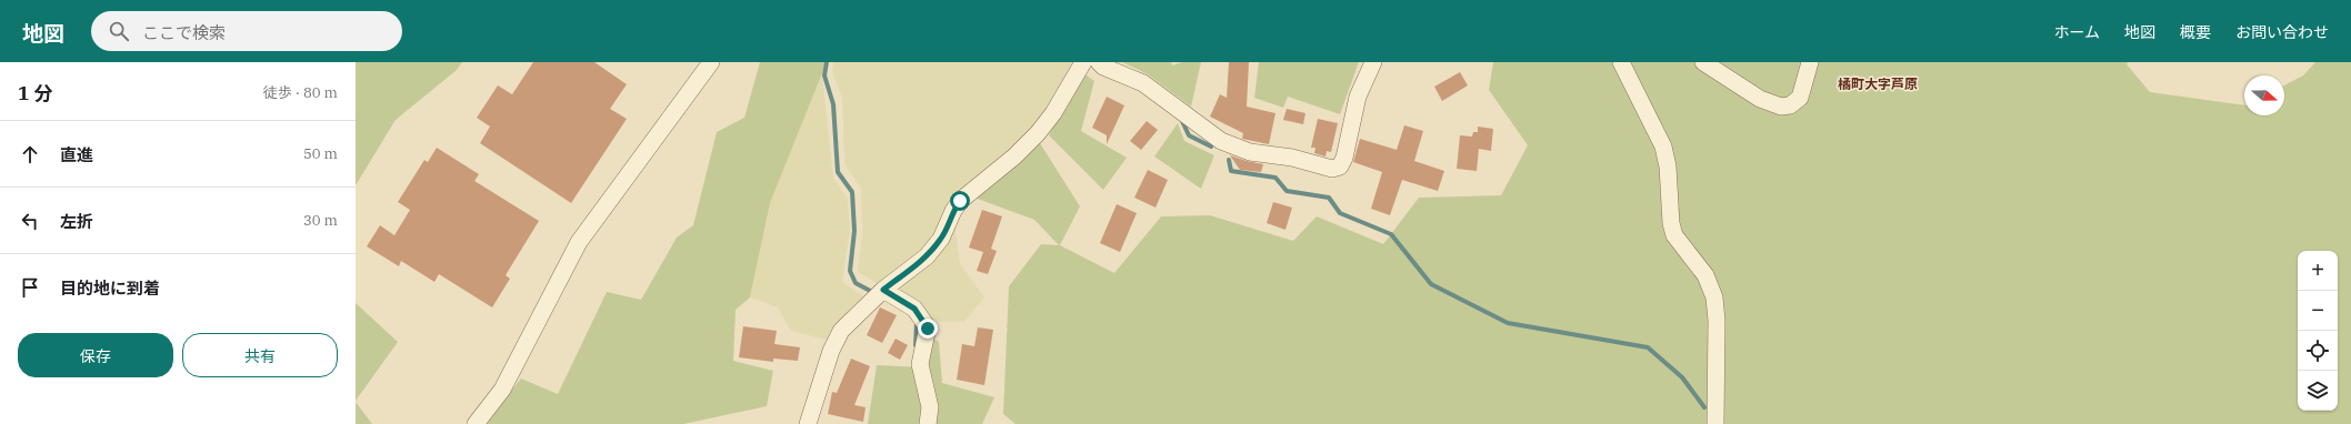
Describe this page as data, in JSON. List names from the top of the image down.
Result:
{
  "districts": ["橘町大字芦原"],
  "north": "right",
  "page": {
    "header": "地図",
    "search": "ここで検索",
    "nav": [
      "ホーム",
      "地図",
      "概要",
      "お問い合わせ"
    ],
    "heading": ["1 分", "徒歩 · 80 m"],
    "list": [
      ["直進", "50 m"],
      ["左折", "30 m"],
      "目的地に到着"
    ],
    "map_buttons": ["+", "−"],
    "buttons": ["保存", "共有"]
  }
}
